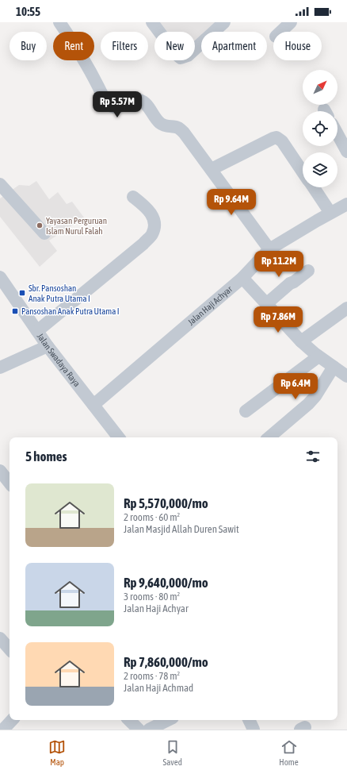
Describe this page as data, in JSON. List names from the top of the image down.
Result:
{
  "streets": {
    "street": ["Jalan Haji Achyar", "Jalan Swadaya Raya"]
  },
  "crossings": [
    ["Jalan Haji Achyar", "Jalan Swadaya Raya"]
  ],
  "places": {
    "other": ["Yayasan Perguruan Islam Nurul Falah"],
    "transit": ["Sbr. Pansoshan Anak Putra Utama I", "Pansoshan Anak Putra Utama I"]
  },
  "north": "top right",
  "page": {
    "status": "10:55",
    "chip": [
      "Buy",
      "Rent",
      "Filters",
      "New",
      "Apartment",
      "House"
    ],
    "price": [
      "Rp 5.57M",
      "Rp 9.64M",
      "Rp 11.2M",
      "Rp 7.86M",
      "Rp 6.4M"
    ],
    "heading": "5 homes",
    "list": [
      {
        "name": "Rp 5,570,000/mo",
        "note": "2 rooms · 60 m² · Jalan Masjid Allah Duren Sawit"
      },
      {
        "name": "Rp 9,640,000/mo",
        "note": "3 rooms · 80 m² · Jalan Haji Achyar"
      },
      {
        "name": "Rp 7,860,000/mo",
        "note": "2 rooms · 78 m² · Jalan Haji Achmad"
      }
    ],
    "tabs": ["Map", "Saved", "Home"]
  }
}
